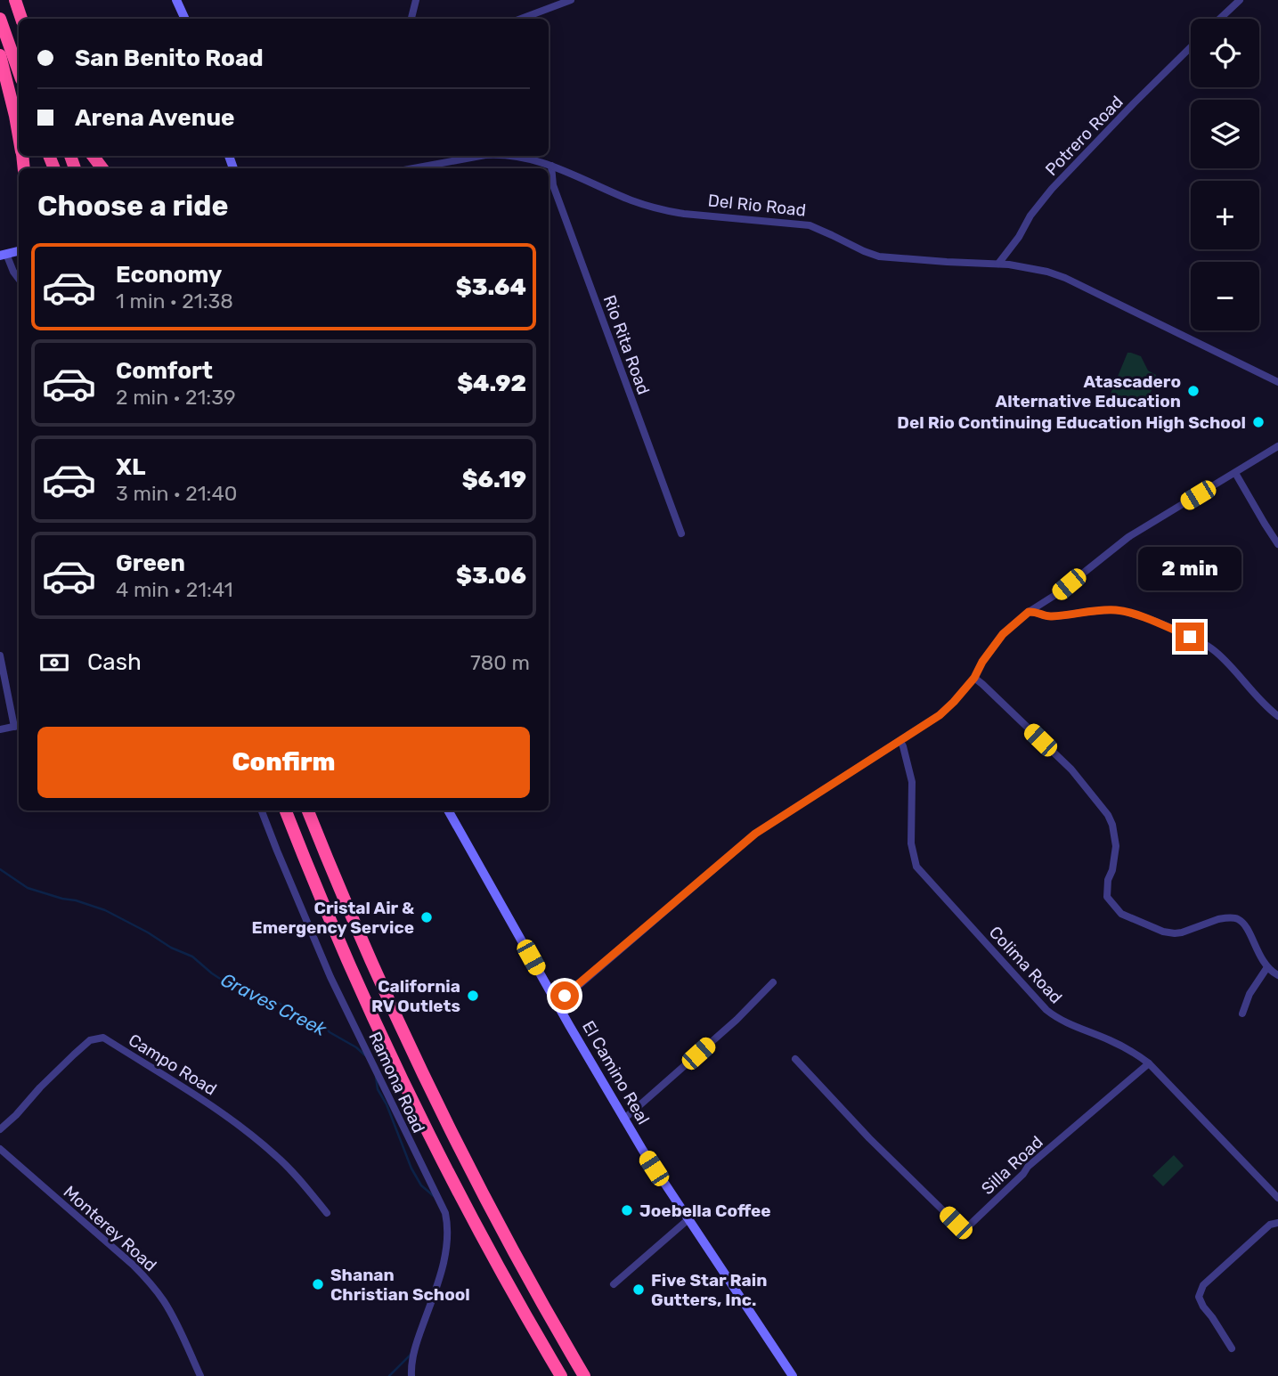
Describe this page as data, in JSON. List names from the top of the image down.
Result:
{
  "streets": {
    "main road": ["El Camino Real"],
    "street": [
      "Potrero Road",
      "Del Rio Road",
      "Rio Rita Road",
      "Colima Road",
      "Campo Road",
      "Ramona Road",
      "Silla Road",
      "Monterey Road"
    ]
  },
  "crossings": [
    ["Potrero Road", "Del Rio Road"],
    ["Del Rio Road", "Rio Rita Road"],
    ["Colima Road", "Silla Road"]
  ],
  "water": ["Graves Creek"],
  "places": [
    "Atascadero Alternative Education",
    "Del Rio Continuing Education High School",
    "Cristal Air & Emergency Service",
    "California RV Outlets",
    "Joebella Coffee",
    "Shanan Christian School",
    "Five Star Rain Gutters, Inc."
  ],
  "page": {
    "map_buttons": ["+", "−"],
    "banner": ["San Benito Road", "Arena Avenue"],
    "heading": "Choose a ride",
    "list": [
      {
        "name": "Economy",
        "note": "1 min · 21:38",
        "value": "$3.64"
      },
      {
        "name": "Comfort",
        "note": "2 min · 21:39",
        "value": "$4.92"
      },
      {
        "name": "XL",
        "note": "3 min · 21:40",
        "value": "$6.19"
      },
      {
        "name": "Green",
        "note": "4 min · 21:41",
        "value": "$3.06"
      }
    ],
    "bubble": "2 min",
    "pay": ["Cash", "780 m"],
    "buttons": "Confirm"
  }
}
